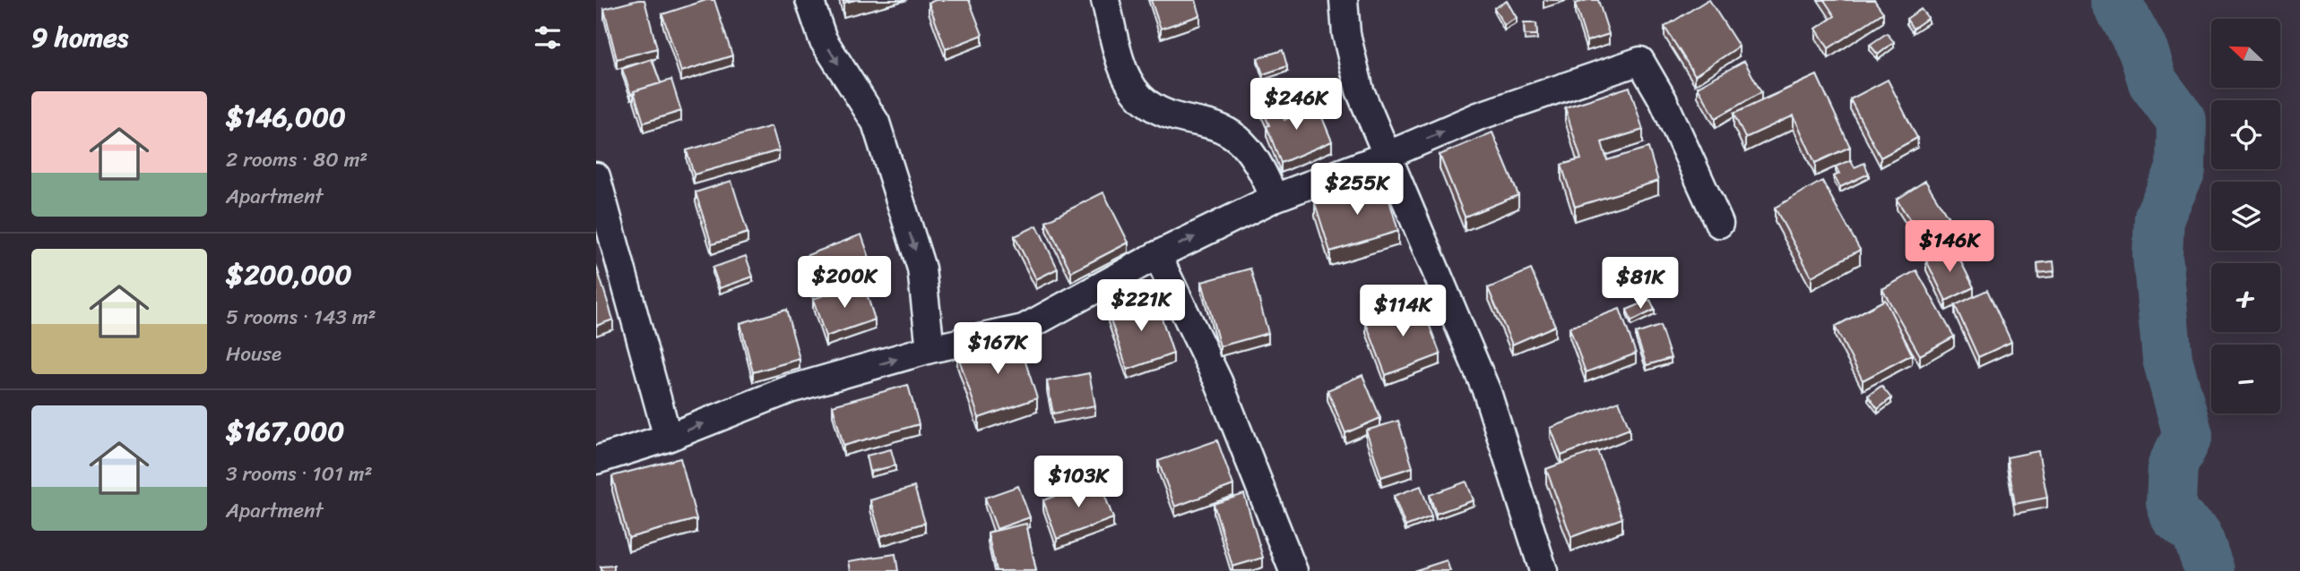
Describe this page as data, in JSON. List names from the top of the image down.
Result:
{
  "north": "top left",
  "page": {
    "heading": "9 homes",
    "map_buttons": ["+", "−"],
    "list": [
      {
        "name": "$146,000",
        "note": "2 rooms · 80 m² · Apartment"
      },
      {
        "name": "$200,000",
        "note": "5 rooms · 143 m² · House"
      },
      {
        "name": "$167,000",
        "note": "3 rooms · 101 m² · Apartment"
      }
    ],
    "price": [
      "$246K",
      "$255K",
      "$146K",
      "$200K",
      "$81K",
      "$221K",
      "$114K",
      "$167K",
      "$103K"
    ]
  }
}
